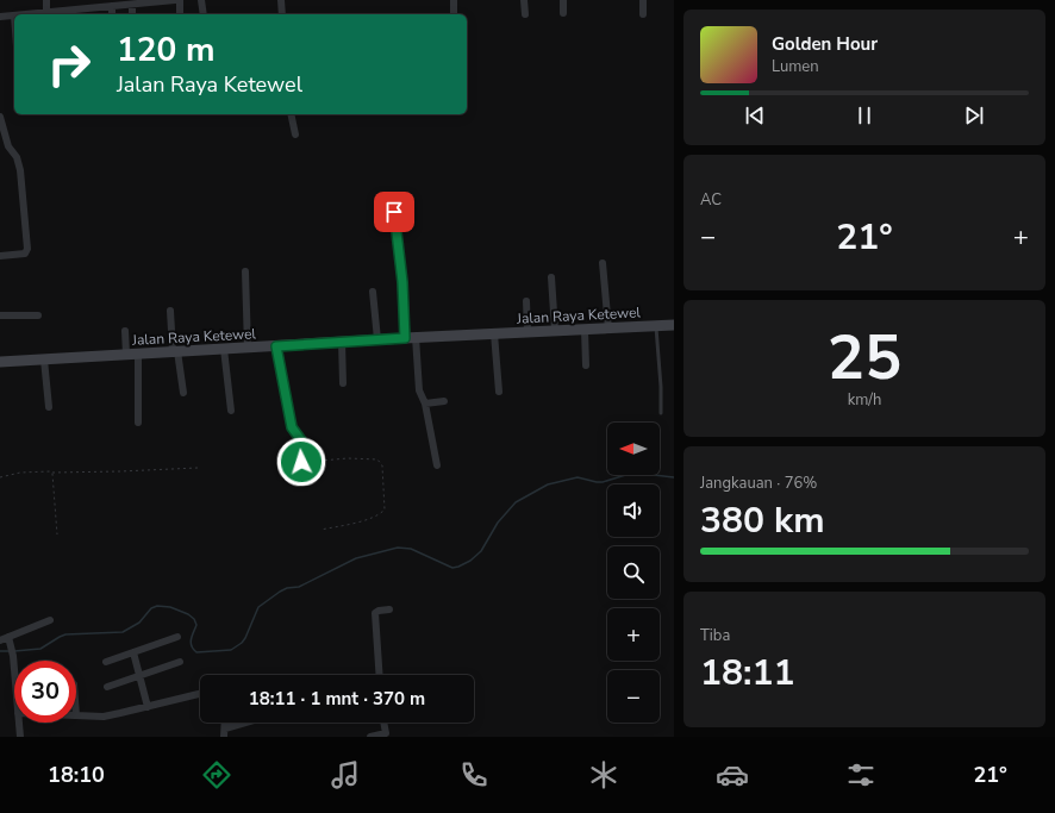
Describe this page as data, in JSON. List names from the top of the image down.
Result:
{
  "streets": {
    "main road": ["Jalan Raya Ketewel"]
  },
  "north": "left",
  "page": {
    "turn": ["120 m", "Jalan Raya Ketewel"],
    "song": ["Golden Hour", "Lumen"],
    "tile": [
      "AC",
      ["25", "km/h"],
      ["Jangkauan · 76%", "380 km"],
      ["Tiba", "18:11"]
    ],
    "heat": ["−", "21°", "+"],
    "map_buttons": ["+", "−"],
    "limit": "30",
    "trip": "18:11 · 1 mnt · 370 m",
    "tabs": ["18:10", "21°"]
  }
}
